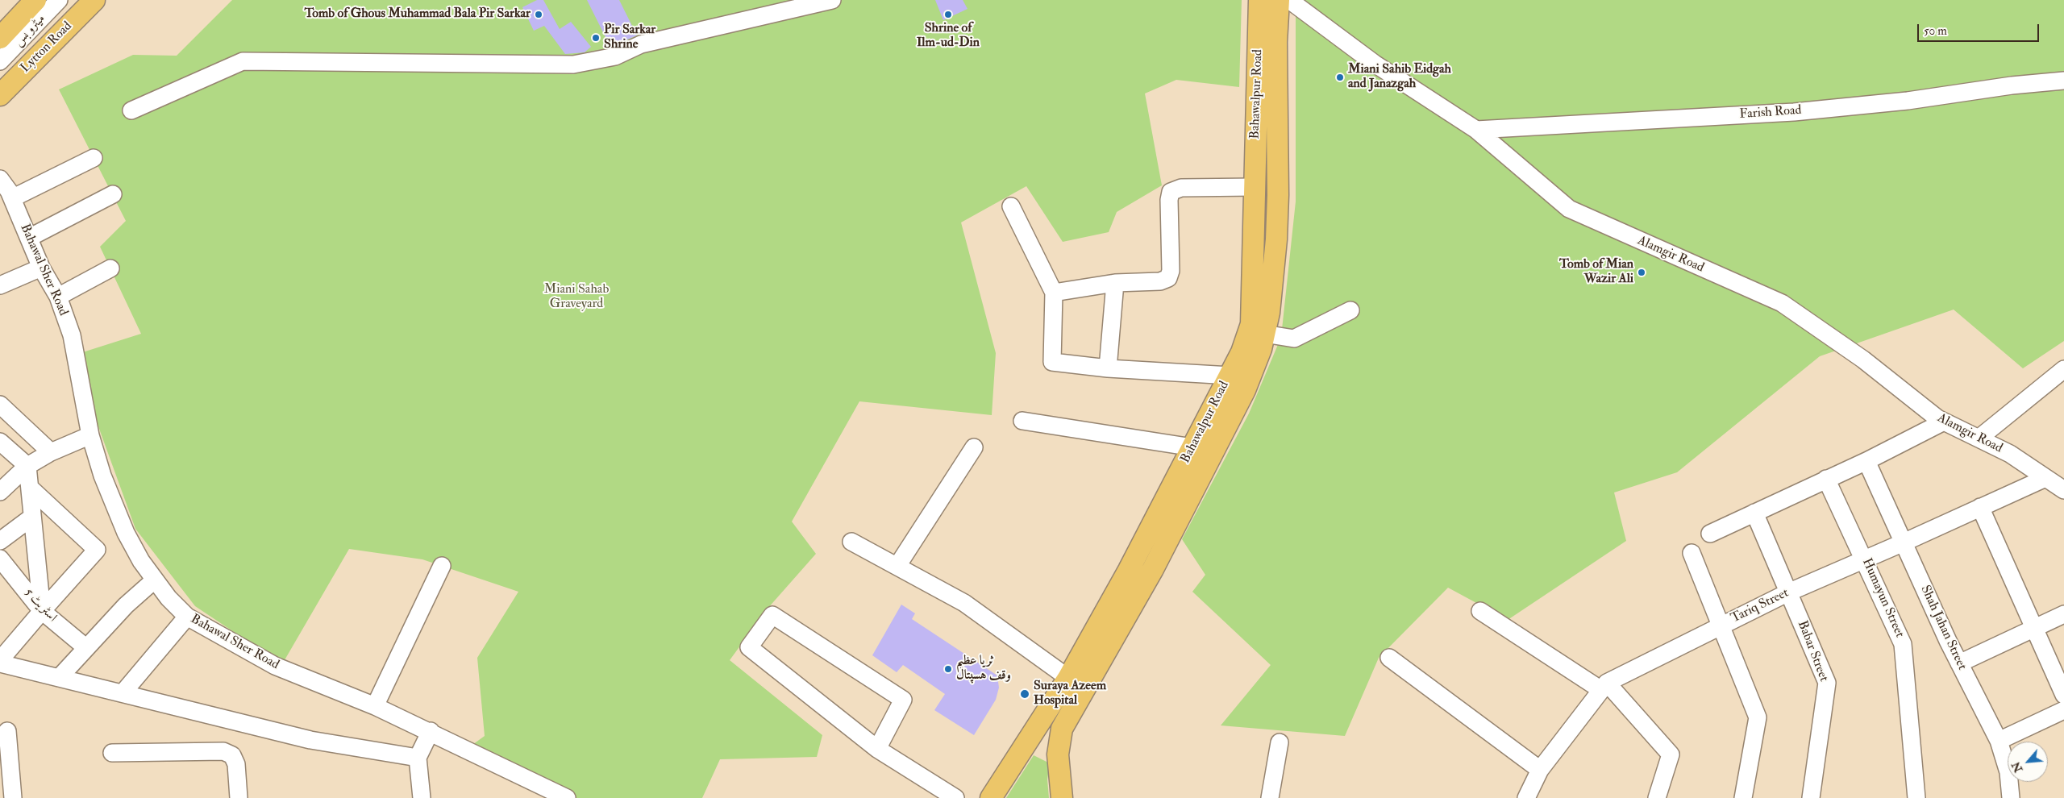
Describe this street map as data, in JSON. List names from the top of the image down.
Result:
{
  "streets": {
    "main road": ["Lytton Road", "Bahawalpur Road"],
    "street": [
      "میٹرو بس",
      "Farish Road",
      "Alamgir Road",
      "Bahawal Sher Road",
      "Humayun Street",
      "اسٹریٹ 5",
      "Tariq Street",
      "Shah Jahan Street",
      "Babar Street"
    ]
  },
  "crossings": [
    ["Farish Road", "Alamgir Road"],
    ["Alamgir Road", "Tariq Street"],
    ["Humayun Street", "Tariq Street"],
    ["Tariq Street", "Shah Jahan Street"],
    ["Tariq Street", "Babar Street"]
  ],
  "parks": ["Miani Sahab Graveyard"],
  "places": [
    "Tomb of Ghous Muhammad Bala Pir Sarkar",
    "Shrine of Ilm-ud-Din",
    "Pir Sarkar Shrine",
    "Miani Sahib Eidgah and Janazgah",
    "Tomb of Mian Wazir Ali",
    "ثریا عظیم وقف ہسپتال",
    "Suraya Azeem Hospital"
  ],
  "scale_bar": "50 m",
  "north": "bottom left"
}
